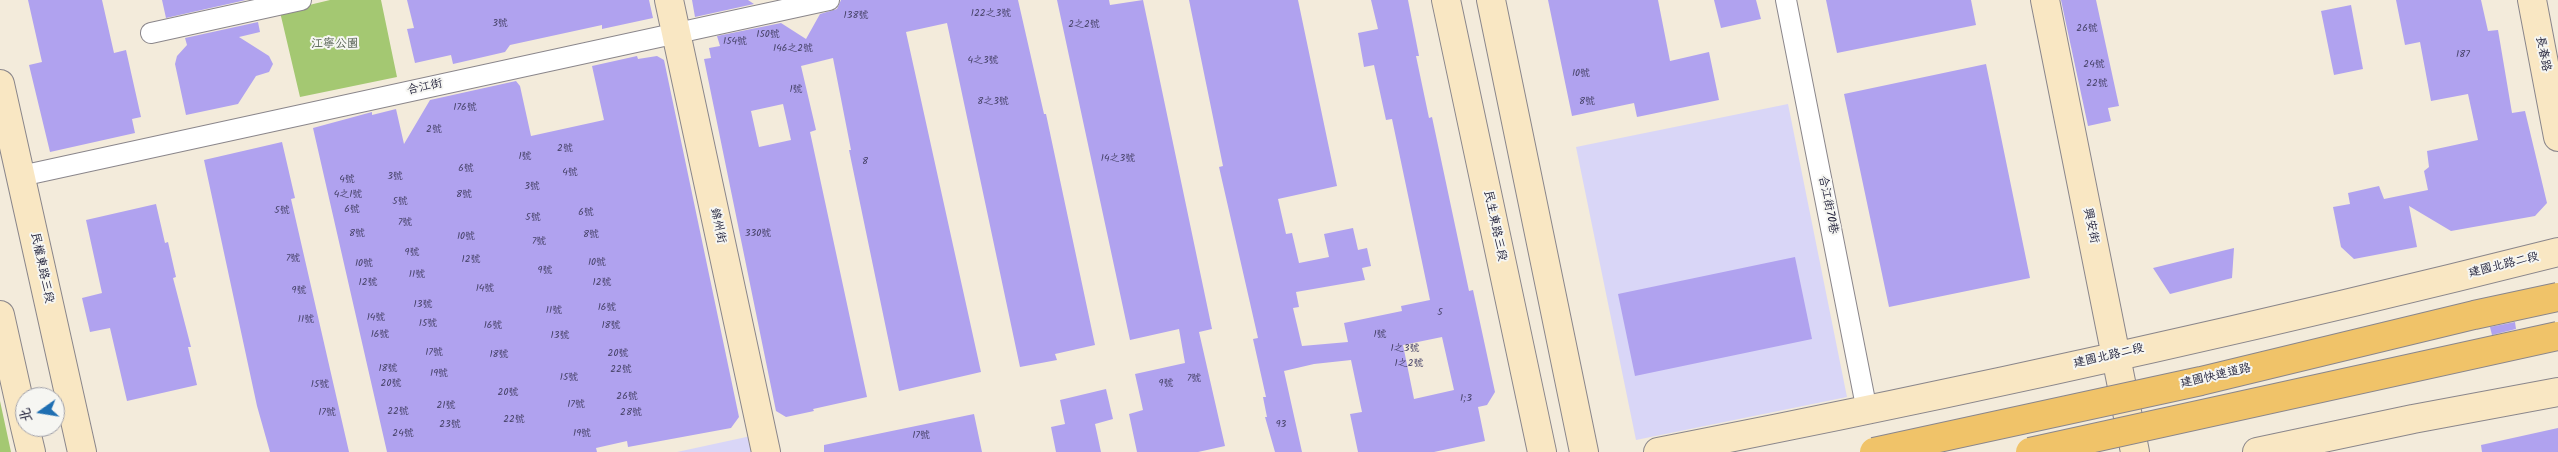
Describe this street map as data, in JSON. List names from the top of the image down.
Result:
{
  "streets": {
    "highway": ["建國快速道路"],
    "street": [
      "長春路",
      "合江街",
      "合江街70巷",
      "錦州街",
      "民生東路三段",
      "興安街",
      "建國北路二段",
      "民權東路三段"
    ]
  },
  "crossings": [
    ["合江街", "錦州街"],
    ["合江街", "民權東路三段"],
    ["合江街70巷", "建國北路二段"],
    ["興安街", "建國北路二段"]
  ],
  "parks": ["江寧公園"],
  "house_numbers": [
    "122之3號",
    "138號",
    "3號",
    "2之2號",
    "26號",
    "150號",
    "154號",
    "146之2號",
    "187",
    "4之3號",
    "24號",
    "10號",
    "22號",
    "1號",
    "8之3號",
    "8號",
    "176號",
    "2號",
    "2號",
    "1號",
    "14之3號",
    "8",
    "6號",
    "4號",
    "3號",
    "4號",
    "3號",
    "4之1號",
    "8號",
    "5號",
    "6號",
    "5號",
    "6號",
    "5號",
    "7號",
    "8號",
    "330號",
    "8號",
    "10號",
    "7號",
    "9號",
    "7號",
    "12號",
    "10號",
    "10號",
    "9號",
    "11號",
    "12號",
    "12號",
    "14號",
    "9號",
    "13號",
    "16號",
    "11號",
    "5",
    "14號",
    "11號",
    "15號",
    "16號",
    "18號",
    "16號",
    "1號",
    "13號",
    "1之3號",
    "17號",
    "20號",
    "18號",
    "1之2號",
    "18號",
    "22號",
    "19號",
    "15號",
    "7號",
    "20號",
    "9號",
    "15號",
    "20號",
    "26號",
    "1;3",
    "17號",
    "21號",
    "22號",
    "17號",
    "28號",
    "22號",
    "23號",
    "93",
    "24號",
    "19號",
    "17號"
  ],
  "north": "left"
}
